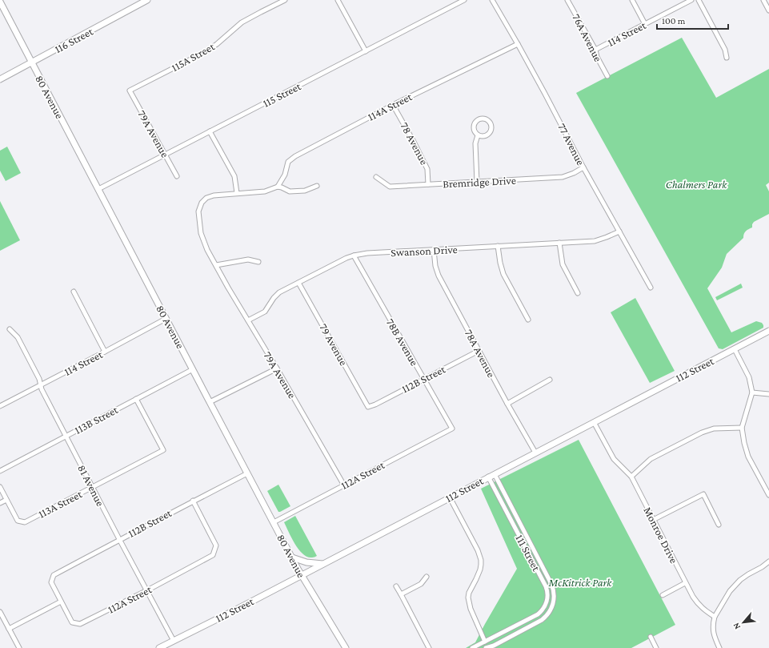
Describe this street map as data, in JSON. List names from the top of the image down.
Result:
{
  "streets": {
    "street": [
      "114 Street",
      "76A Avenue",
      "116 Street",
      "115A Street",
      "115 Street",
      "80 Avenue",
      "114A Street",
      "79A Avenue",
      "78 Avenue",
      "77 Avenue",
      "Bremridge Drive",
      "Swanson Drive",
      "78B Avenue",
      "79 Avenue",
      "78A Avenue",
      "112 Street",
      "112B Street",
      "113B Street",
      "112A Street",
      "81 Avenue",
      "113A Street",
      "Monroe Drive",
      "111 Street"
    ]
  },
  "crossings": [
    ["114 Street", "76A Avenue"],
    ["114 Street", "80 Avenue"],
    ["114 Street", "81 Avenue"],
    ["116 Street", "80 Avenue"],
    ["115A Street", "79A Avenue"],
    ["115 Street", "80 Avenue"],
    ["115 Street", "79A Avenue"],
    ["80 Avenue", "112 Street"],
    ["80 Avenue", "112B Street"],
    ["80 Avenue", "113B Street"],
    ["80 Avenue", "112A Street"],
    ["114A Street", "78 Avenue"],
    ["114A Street", "77 Avenue"],
    ["79A Avenue", "Swanson Drive"],
    ["79A Avenue", "112A Street"],
    ["78 Avenue", "Bremridge Drive"],
    ["77 Avenue", "Bremridge Drive"],
    ["77 Avenue", "Swanson Drive"],
    ["Swanson Drive", "78B Avenue"],
    ["Swanson Drive", "79 Avenue"],
    ["Swanson Drive", "78A Avenue"],
    ["78B Avenue", "112B Street"],
    ["78B Avenue", "112A Street"],
    ["79 Avenue", "112B Street"],
    ["78A Avenue", "112 Street"],
    ["78A Avenue", "112B Street"],
    ["112 Street", "81 Avenue"],
    ["112 Street", "Monroe Drive"],
    ["112 Street", "111 Street"],
    ["112B Street", "112A Street"],
    ["112B Street", "81 Avenue"],
    ["113B Street", "81 Avenue"],
    ["113B Street", "113A Street"],
    ["112A Street", "81 Avenue"],
    ["81 Avenue", "113A Street"]
  ],
  "parks": ["Chalmers Park", "McKitrick Park"],
  "scale_bar": "100 m",
  "north": "bottom left"
}
